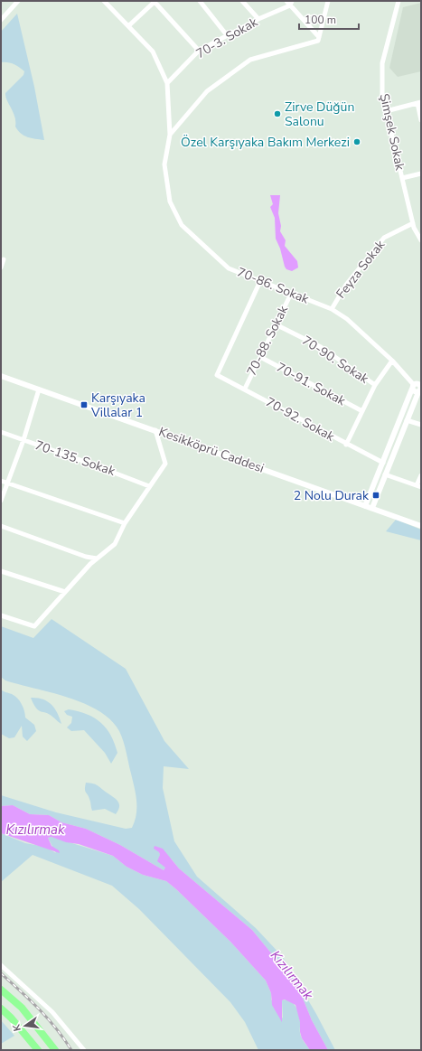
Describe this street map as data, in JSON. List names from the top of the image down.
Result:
{
  "streets": {
    "street": [
      "70-3. Sokak",
      "Şimşek Sokak",
      "Feyza Sokak",
      "70-86. Sokak",
      "70-88. Sokak",
      "70-90. Sokak",
      "70-91. Sokak",
      "70-92. Sokak",
      "Kesikköprü Caddesi",
      "70-135. Sokak"
    ]
  },
  "crossings": [
    ["70-3. Sokak", "70-86. Sokak"],
    ["Şimşek Sokak", "Feyza Sokak"],
    ["Feyza Sokak", "70-86. Sokak"],
    ["70-86. Sokak", "70-88. Sokak"],
    ["70-86. Sokak", "70-92. Sokak"],
    ["70-88. Sokak", "70-90. Sokak"],
    ["70-88. Sokak", "70-91. Sokak"],
    ["70-88. Sokak", "70-92. Sokak"]
  ],
  "water": ["Kızılırmak"],
  "places": {
    "other": ["Zirve Düğün Salonu", "Özel Karşıyaka Bakım Merkezi"],
    "transit": ["Karşıyaka Villalar 1", "2 Nolu Durak"]
  },
  "scale_bar": "100 m",
  "north": "left"
}
